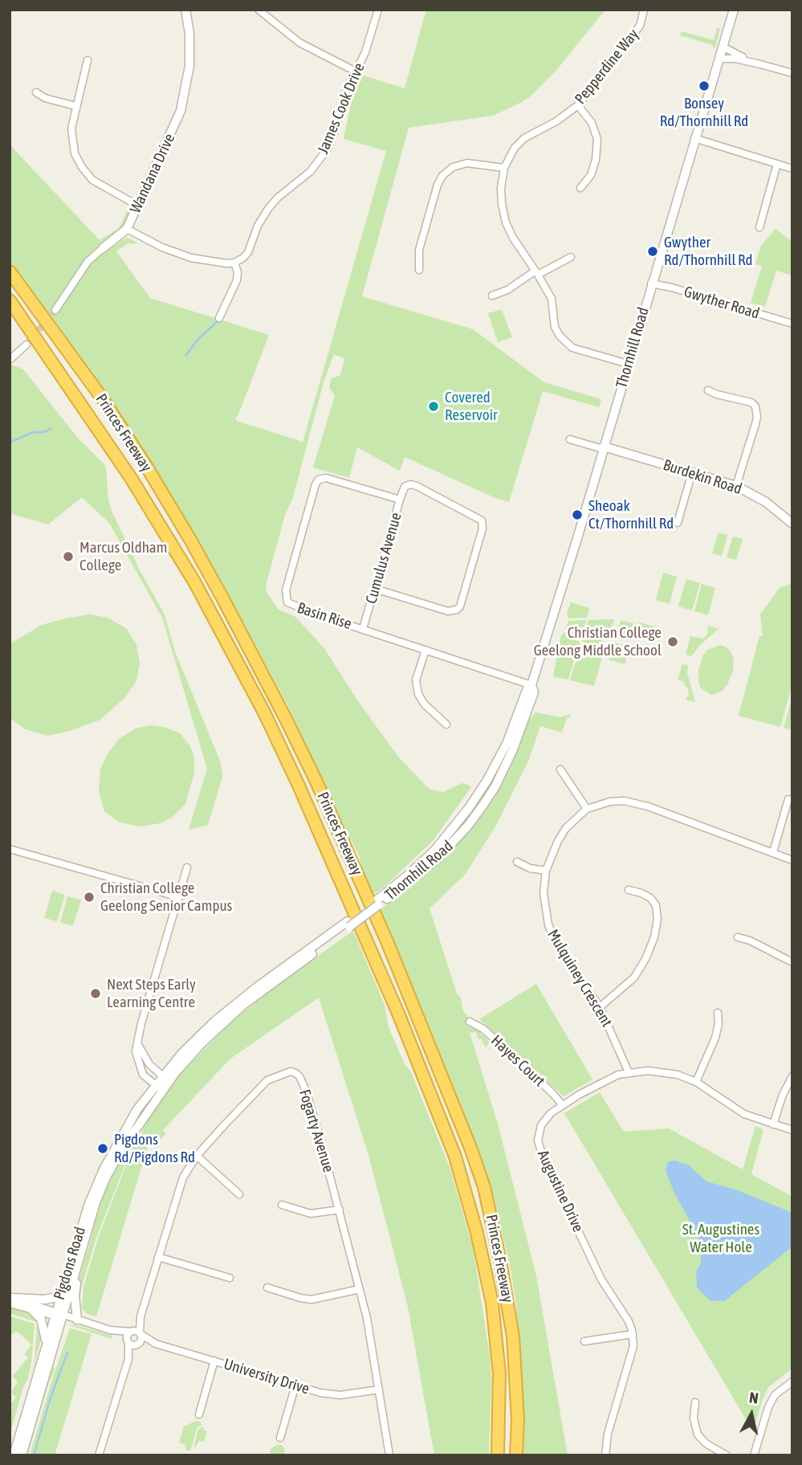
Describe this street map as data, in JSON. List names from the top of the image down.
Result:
{
  "streets": {
    "highway": ["Princes Freeway"],
    "street": [
      "Pepperdine Way",
      "James Cook Drive",
      "Wandana Drive",
      "Gwyther Road",
      "Thornhill Road",
      "Burdekin Road",
      "Cumulus Avenue",
      "Basin Rise",
      "Mulquiney Crescent",
      "Hayes Court",
      "Fogarty Avenue",
      "Augustine Drive",
      "Pigdons Road",
      "University Drive"
    ]
  },
  "crossings": [
    ["Pepperdine Way", "Thornhill Road"],
    ["Gwyther Road", "Thornhill Road"],
    ["Thornhill Road", "Burdekin Road"],
    ["Thornhill Road", "Basin Rise"],
    ["Thornhill Road", "Pigdons Road"],
    ["Cumulus Avenue", "Basin Rise"],
    ["Mulquiney Crescent", "Augustine Drive"],
    ["Hayes Court", "Augustine Drive"],
    ["Fogarty Avenue", "University Drive"]
  ],
  "parks": ["St. Augustines Water Hole"],
  "places": [
    "Bonsey Rd/Thornhill Rd",
    "Gwyther Rd/Thornhill Rd",
    "Covered Reservoir",
    "Sheoak Ct/Thornhill Rd",
    "Marcus Oldham College",
    "Christian College Geelong Middle School",
    "Christian College Geelong Senior Campus",
    "Next Steps Early Learning Centre",
    "Pigdons Rd/Pigdons Rd"
  ],
  "north": "top"
}
